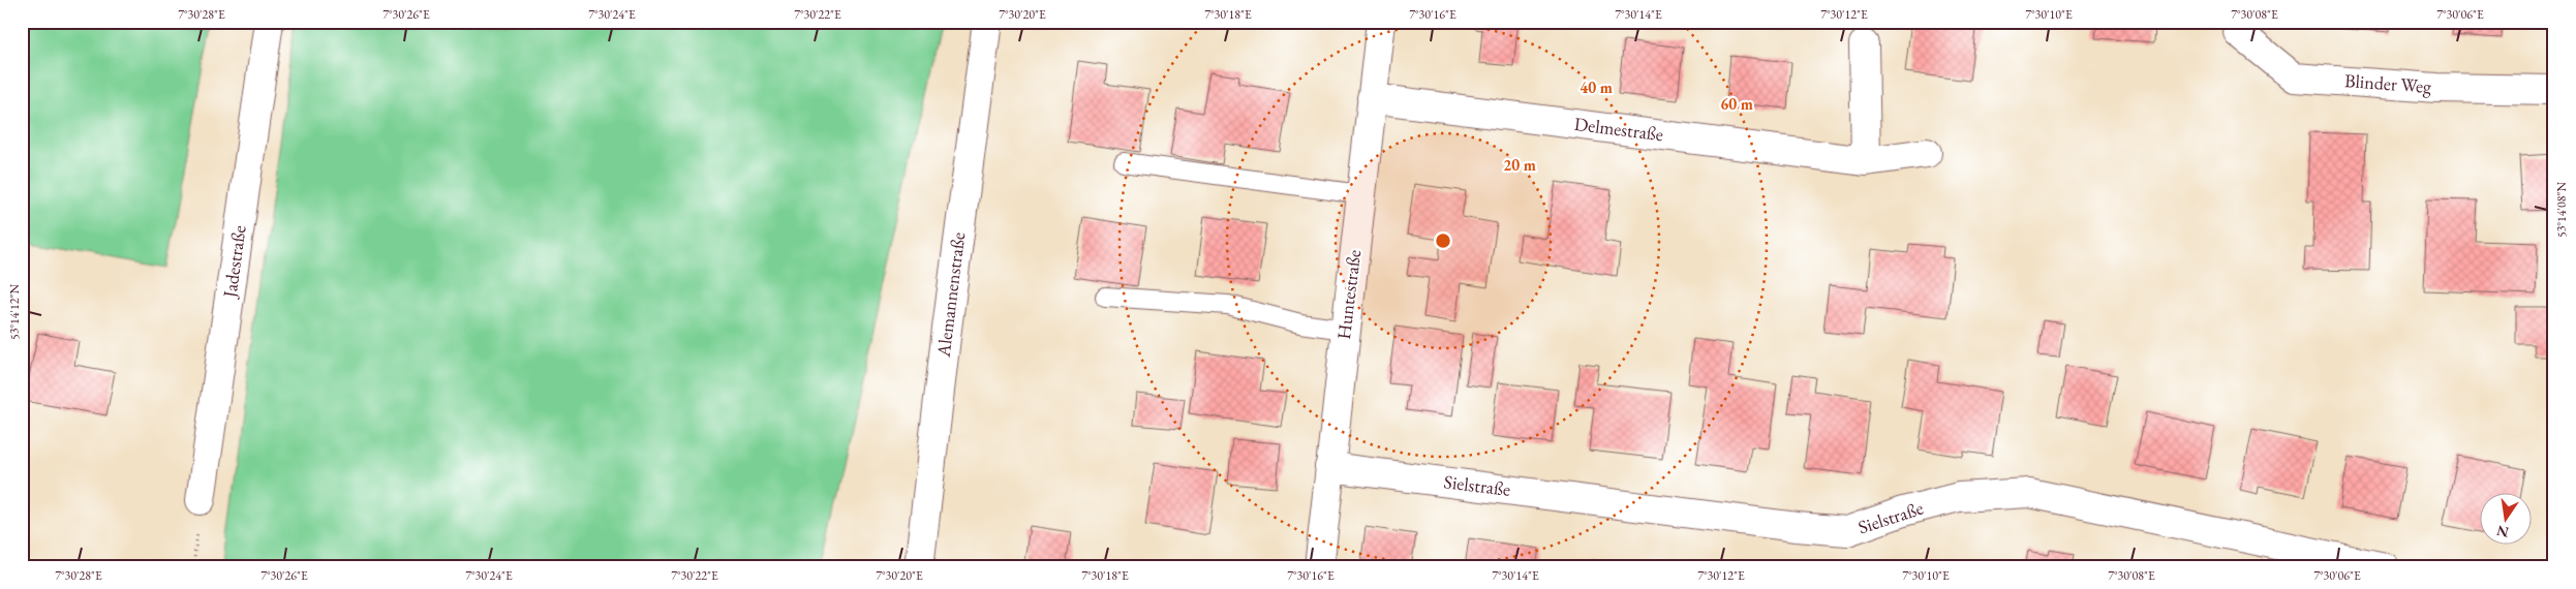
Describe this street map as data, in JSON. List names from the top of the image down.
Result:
{
  "streets": {
    "street": [
      "Blinder Weg",
      "Delmestraße",
      "Jadestraße",
      "Alemannenstraße",
      "Huntestraße",
      "Sielstraße"
    ]
  },
  "crossings": [
    ["Delmestraße", "Huntestraße"],
    ["Huntestraße", "Sielstraße"]
  ],
  "north": "bottom",
  "coordinates": [
    "7°30'28\"E",
    "7°30'26\"E",
    "7°30'24\"E",
    "7°30'22\"E",
    "7°30'20\"E",
    "7°30'18\"E",
    "7°30'16\"E",
    "7°30'14\"E",
    "7°30'12\"E",
    "7°30'10\"E",
    "7°30'08\"E",
    "7°30'06\"E",
    "53°14'08\"N",
    "53°14'12\"N"
  ],
  "rings": ["40 m", "60 m", "20 m"]
}
